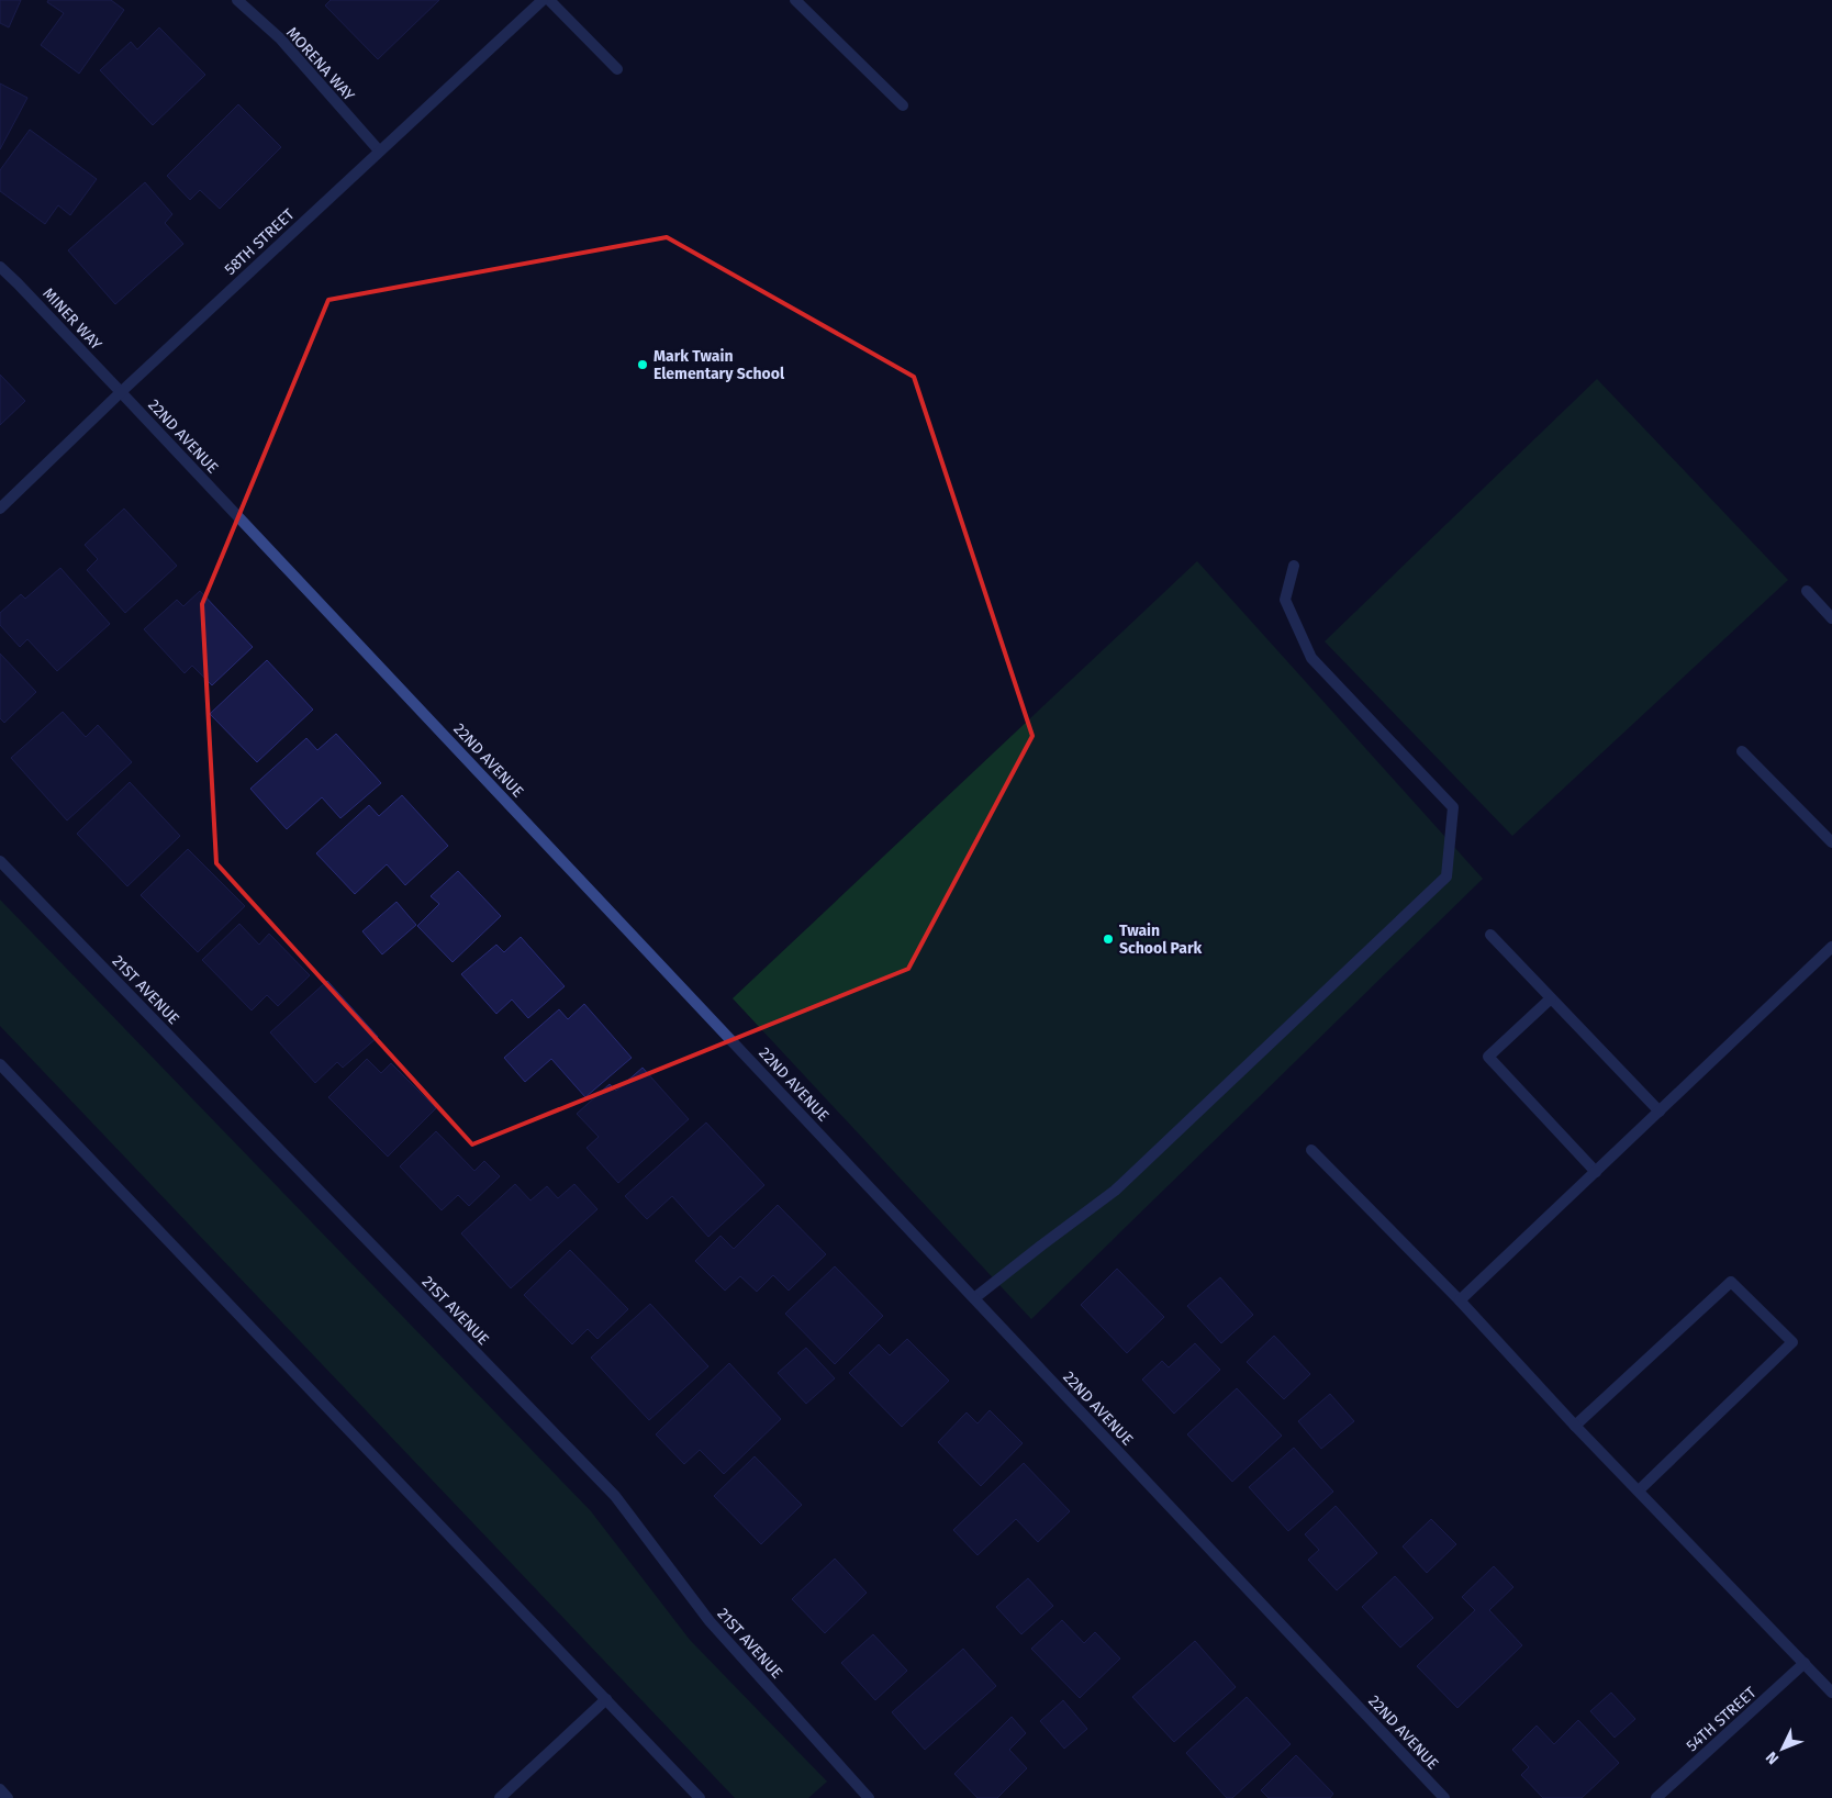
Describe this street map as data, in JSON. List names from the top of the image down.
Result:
{
  "streets": {
    "street": [
      "MORENA WAY",
      "58TH STREET",
      "MINER WAY",
      "22ND AVENUE",
      "21ST AVENUE",
      "54TH STREET"
    ]
  },
  "crossings": [
    ["MORENA WAY", "58TH STREET"],
    ["58TH STREET", "MINER WAY"],
    ["58TH STREET", "22ND AVENUE"],
    ["MINER WAY", "22ND AVENUE"]
  ],
  "places": ["Mark Twain Elementary School", "Twain School Park"],
  "north": "bottom left"
}
